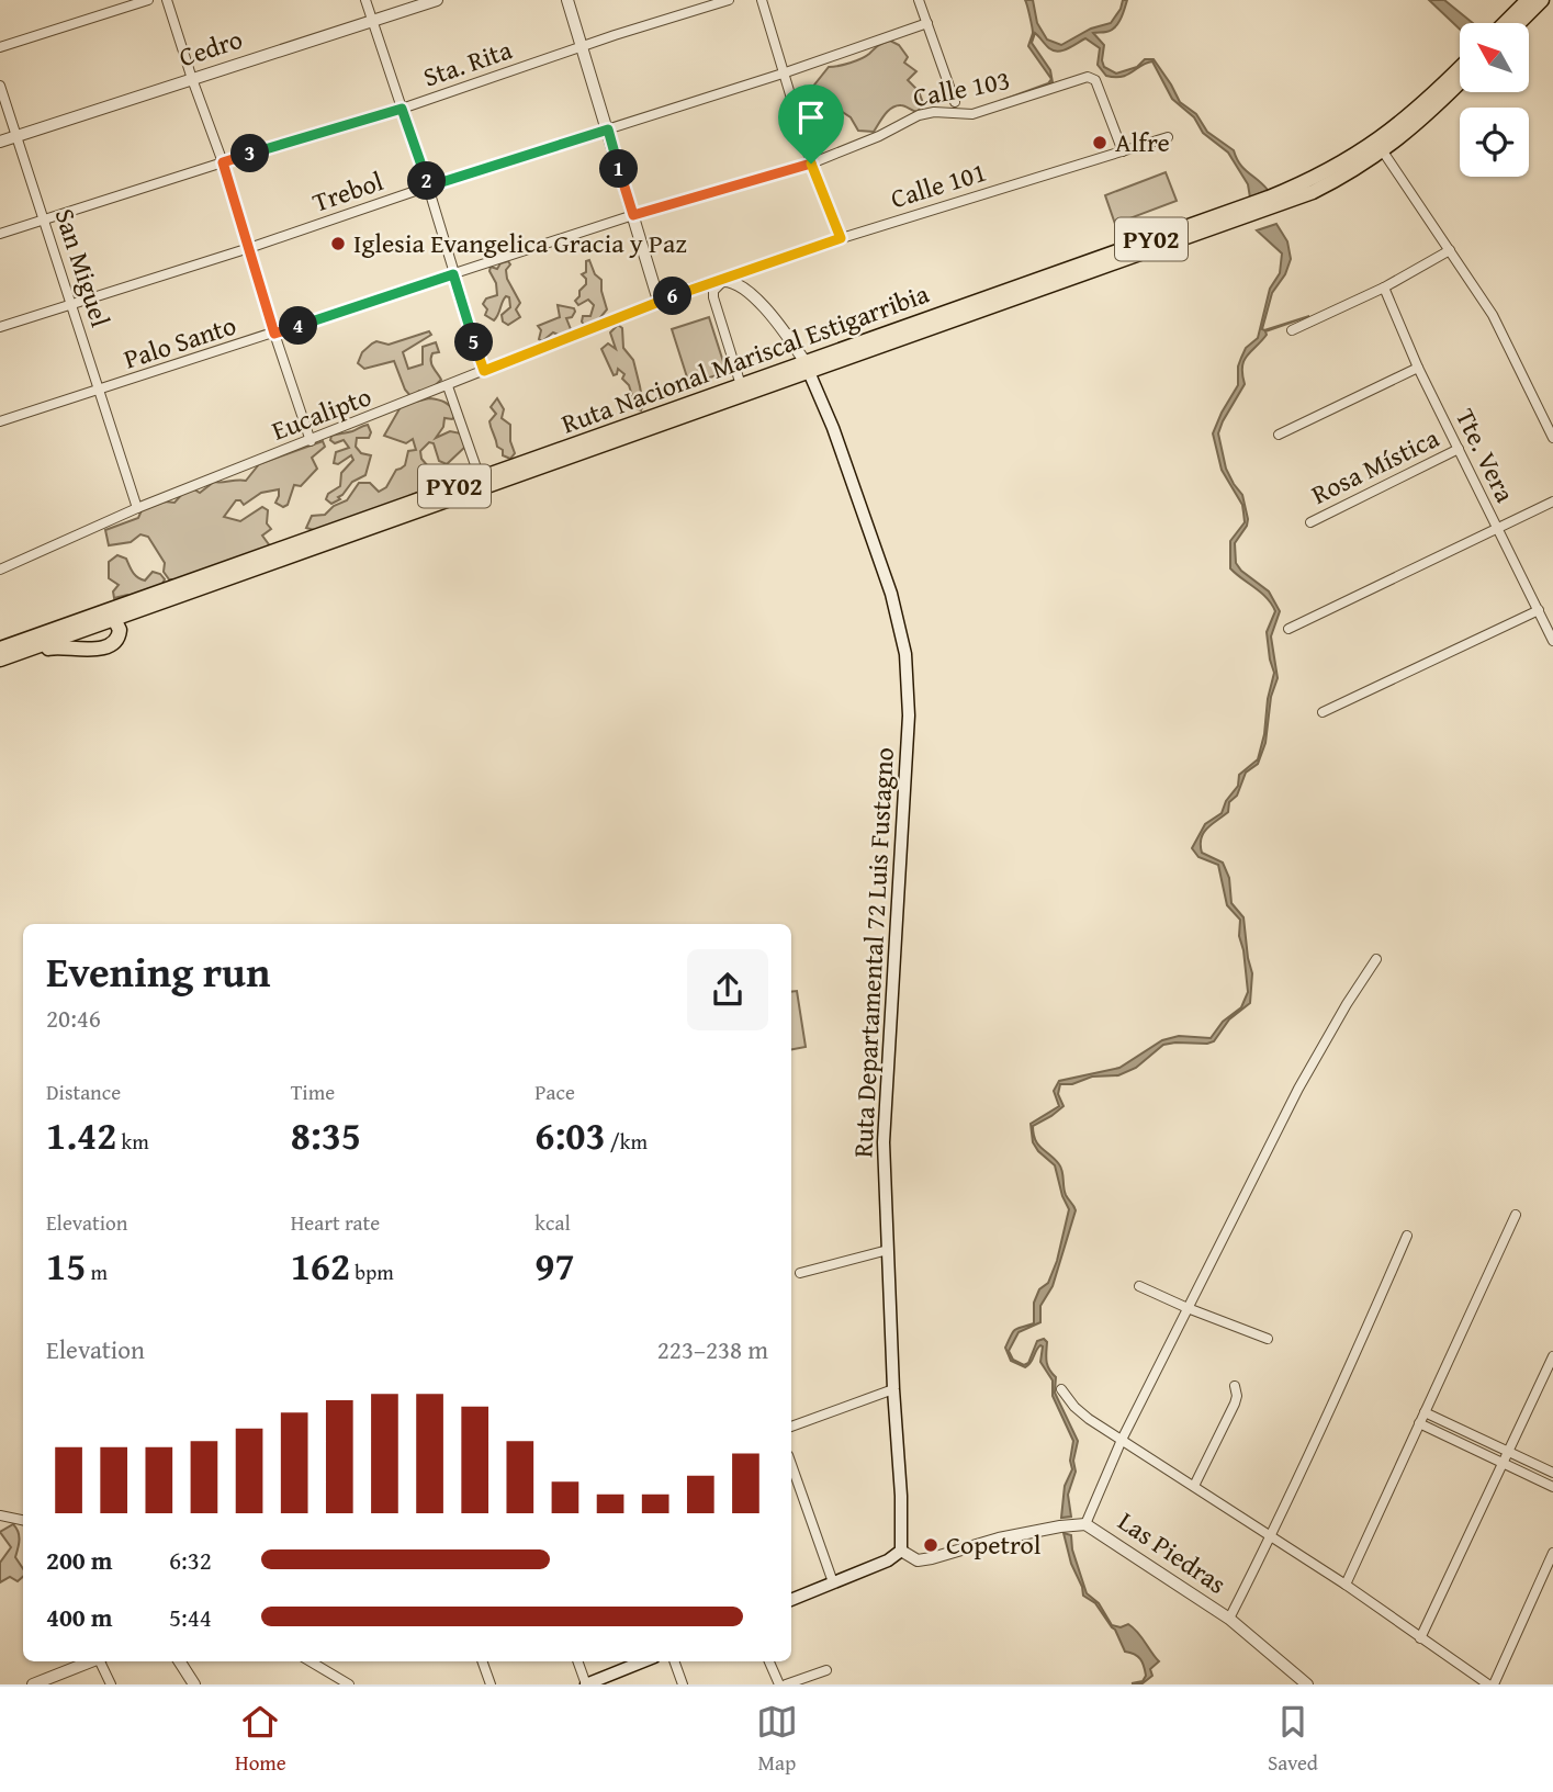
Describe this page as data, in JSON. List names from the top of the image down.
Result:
{
  "streets": {
    "highway": ["PY02", "Ruta Nacional Mariscal Estigarribia"],
    "main road": ["Ruta Departamental 72 Luis Fustagno"],
    "street": [
      "Cedro",
      "Sta. Rita",
      "Calle 103",
      "Calle 101",
      "Trebol",
      "San Miguel",
      "Palo Santo",
      "Eucalipto",
      "Tte. Vera",
      "Rosa Mística",
      "Las Piedras"
    ]
  },
  "crossings": [
    ["Cedro", "San Miguel"],
    ["Sta. Rita", "San Miguel"],
    ["Calle 103", "Calle 101"],
    ["Calle 103", "Palo Santo"],
    ["Trebol", "San Miguel"],
    ["San Miguel", "Palo Santo"],
    ["San Miguel", "Eucalipto"],
    ["Ruta Nacional Mariscal Estigarribia", "Ruta Departamental 72 Luis Fustagno"],
    ["Tte. Vera", "Rosa Mística"],
    ["Ruta Departamental 72 Luis Fustagno", "Las Piedras"]
  ],
  "places": ["Alfre", "Iglesia Evangelica Gracia y Paz", "Copetrol"],
  "north": "top left",
  "page": {
    "pins": [
      "3",
      "1",
      "2",
      "6",
      "4",
      "5"
    ],
    "heading": ["Evening run", "20:46"],
    "stats": [
      ["Distance", "1.42 km"],
      ["Time", "8:35"],
      ["Pace", "6:03 /km"],
      ["Elevation", "15 m"],
      ["Heart rate", "162 bpm"],
      ["kcal", "97"]
    ],
    "chart": ["Elevation", "223–238 m"],
    "list": [
      {
        "name": "200 m",
        "note": "6:32"
      },
      {
        "name": "400 m",
        "note": "5:44"
      }
    ],
    "tabs": ["Home", "Map", "Saved"]
  }
}
